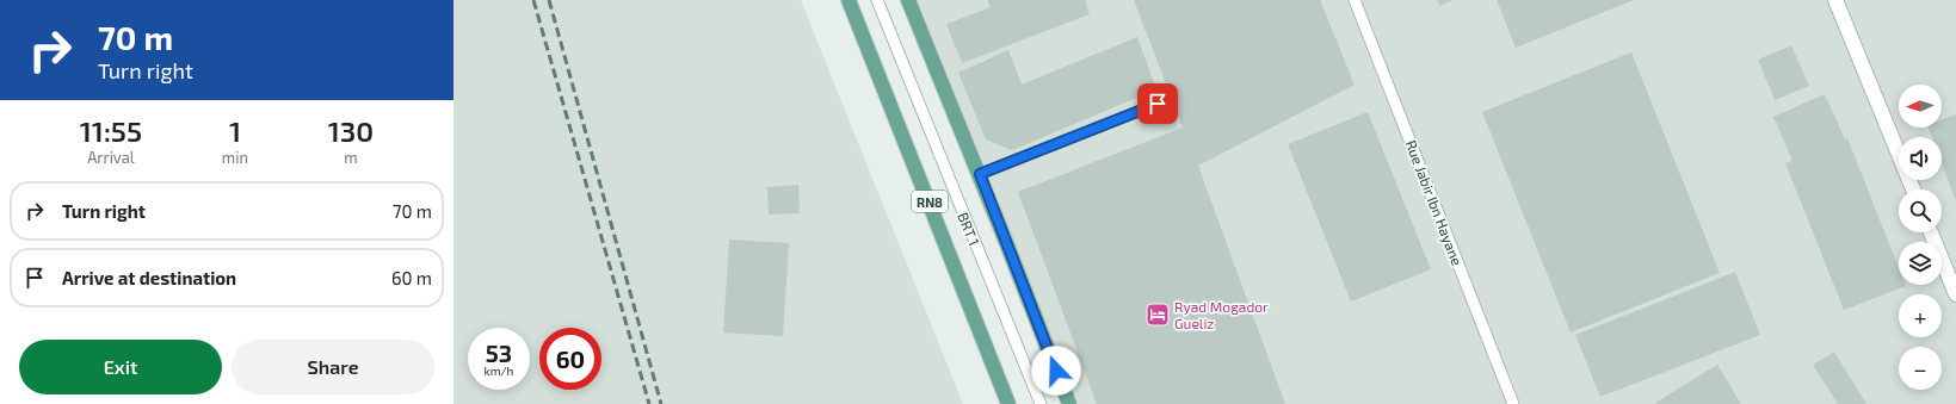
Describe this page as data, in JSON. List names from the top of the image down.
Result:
{
  "streets": {
    "main road": ["RN8"],
    "lane": ["Rue Jabir Ibn Hayane", "BRT 1"]
  },
  "places": {
    "hotel": ["Ryad Mogador Gueliz"]
  },
  "north": "left",
  "page": {
    "turn": ["70 m", "Turn right"],
    "map_buttons": ["+", "−"],
    "eta": [
      "11:55",
      "Arrival",
      "1",
      "min",
      "130",
      "m"
    ],
    "list": [
      {
        "name": "Turn right",
        "value": "70 m"
      },
      {
        "name": "Arrive at destination",
        "value": "60 m"
      }
    ],
    "speed": "53 km/h",
    "limit": "60",
    "buttons": ["Exit", "Share"]
  }
}
